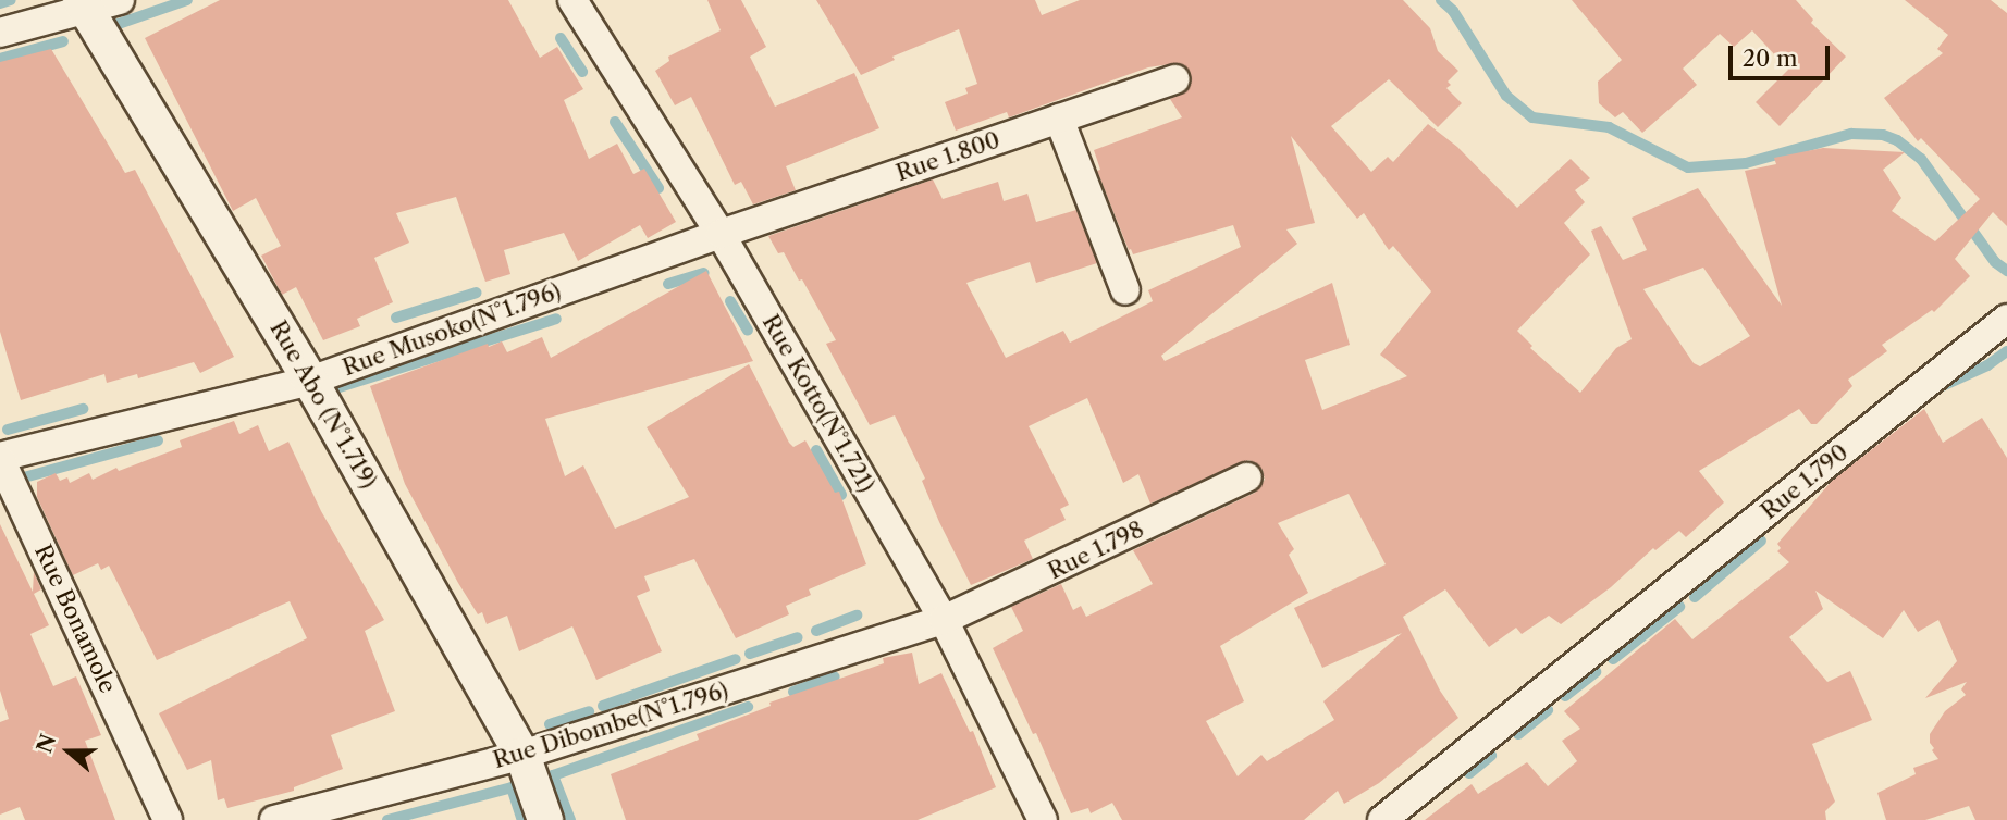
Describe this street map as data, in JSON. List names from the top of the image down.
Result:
{
  "streets": {
    "street": [
      "Rue 1.800",
      "Rue Musoko(N°1.796)",
      "Rue Kotto(N°1.721)",
      "Rue Abo (N°1.719)",
      "Rue 1.790",
      "Rue 1.798",
      "Rue Bonamole",
      "Rue Dibombe(N°1.796)"
    ]
  },
  "crossings": [
    ["Rue 1.800", "Rue Musoko(N°1.796)"],
    ["Rue 1.800", "Rue Kotto(N°1.721)"],
    ["Rue Musoko(N°1.796)", "Rue Kotto(N°1.721)"],
    ["Rue Musoko(N°1.796)", "Rue Abo (N°1.719)"],
    ["Rue Musoko(N°1.796)", "Rue Bonamole"],
    ["Rue Kotto(N°1.721)", "Rue 1.798"],
    ["Rue Kotto(N°1.721)", "Rue Dibombe(N°1.796)"],
    ["Rue Abo (N°1.719)", "Rue Dibombe(N°1.796)"],
    ["Rue 1.798", "Rue Dibombe(N°1.796)"]
  ],
  "scale_bar": "20 m",
  "north": "left"
}
